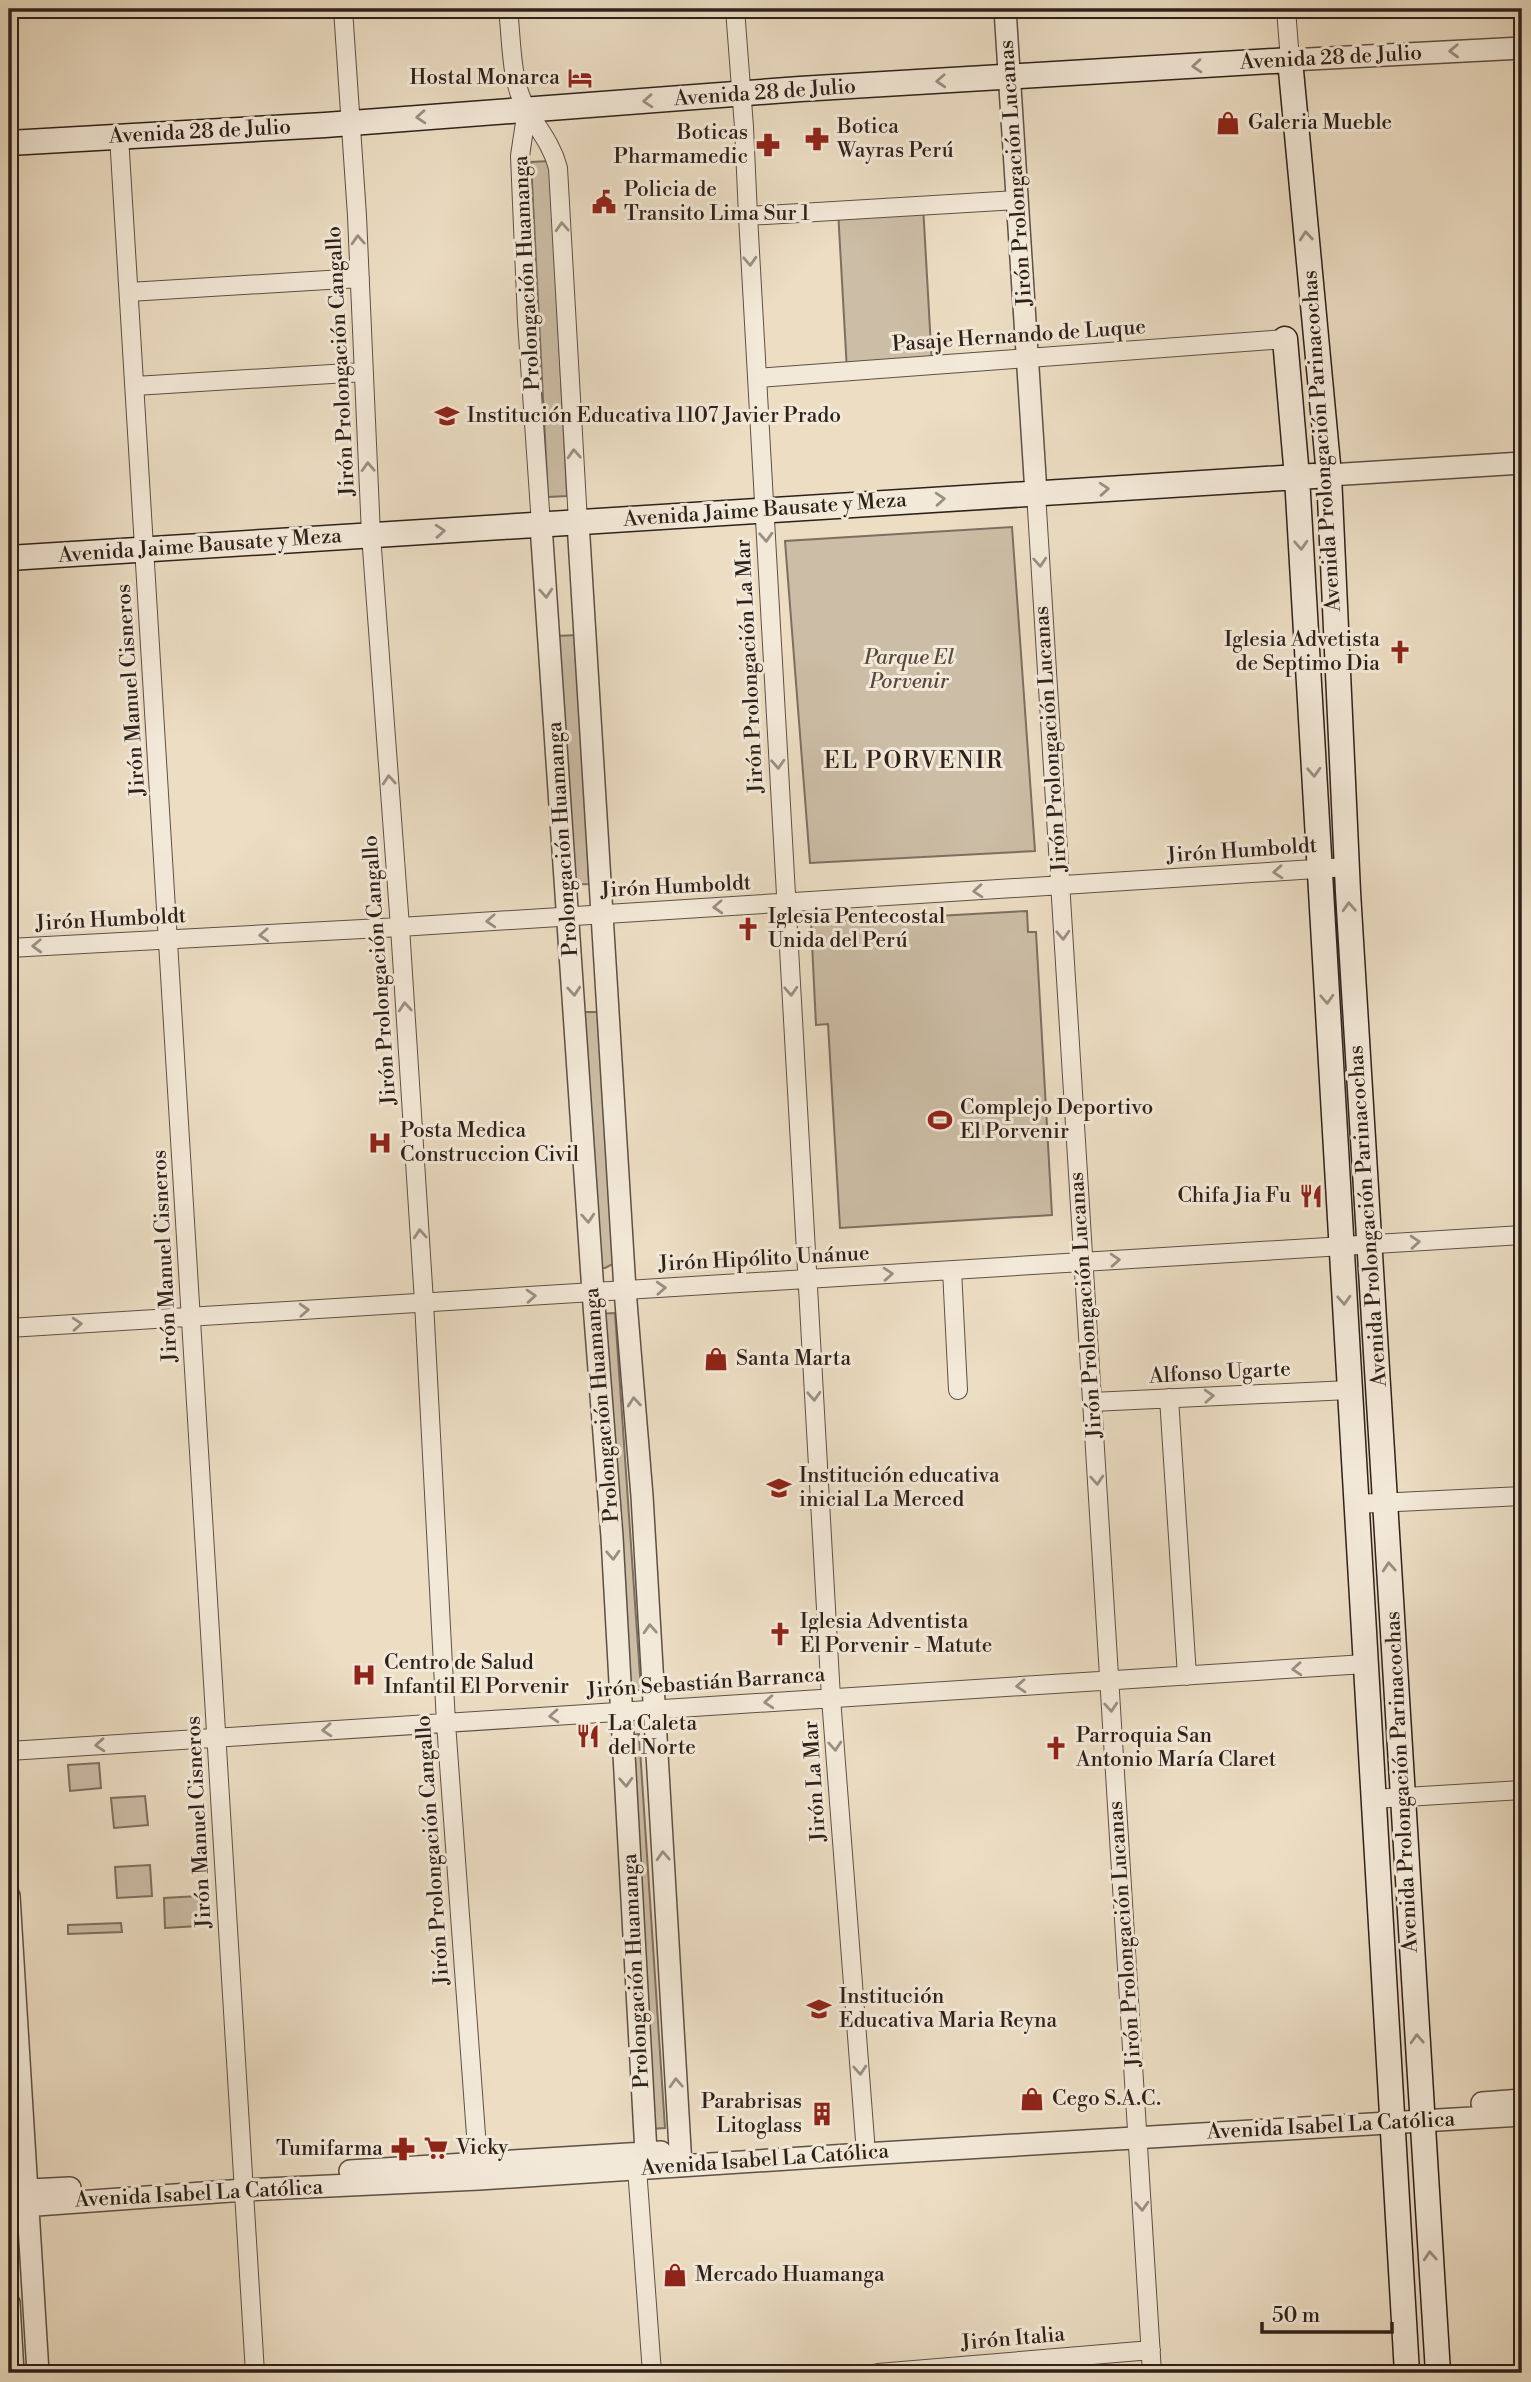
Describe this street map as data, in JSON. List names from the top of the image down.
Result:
{
  "streets": {
    "main road": ["Avenida 28 de Julio", "Avenida Prolongación Parinacochas", "Avenida Jaime Bausate y Meza"],
    "street": [
      "Jirón Prolongación Lucanas",
      "Prolongación Huamanga",
      "Pasaje Hernando de Luque",
      "Jirón Prolongación Cangallo",
      "Jirón Prolongación La Mar",
      "Jirón Manuel Cisneros",
      "Jirón Humboldt",
      "Jirón Hipólito Unánue",
      "Alfonso Ugarte",
      "Jirón Sebastián Barranca",
      "Jirón La Mar",
      "Avenida Isabel La Católica",
      "Jirón Italia"
    ]
  },
  "crossings": [
    ["Avenida 28 de Julio", "Jirón Prolongación Lucanas"],
    ["Avenida 28 de Julio", "Prolongación Huamanga"],
    ["Avenida 28 de Julio", "Jirón Prolongación Cangallo"],
    ["Avenida 28 de Julio", "Avenida Prolongación Parinacochas"],
    ["Avenida 28 de Julio", "Jirón Prolongación La Mar"],
    ["Avenida 28 de Julio", "Jirón Manuel Cisneros"],
    ["Jirón Prolongación Lucanas", "Pasaje Hernando de Luque"],
    ["Jirón Prolongación Lucanas", "Avenida Jaime Bausate y Meza"],
    ["Jirón Prolongación Lucanas", "Jirón Humboldt"],
    ["Jirón Prolongación Lucanas", "Jirón Hipólito Unánue"],
    ["Jirón Prolongación Lucanas", "Alfonso Ugarte"],
    ["Jirón Prolongación Lucanas", "Jirón Sebastián Barranca"],
    ["Jirón Prolongación Lucanas", "Avenida Isabel La Católica"],
    ["Jirón Prolongación Lucanas", "Jirón Italia"],
    ["Prolongación Huamanga", "Avenida Jaime Bausate y Meza"],
    ["Prolongación Huamanga", "Jirón Humboldt"],
    ["Prolongación Huamanga", "Jirón Hipólito Unánue"],
    ["Prolongación Huamanga", "Jirón Sebastián Barranca"],
    ["Prolongación Huamanga", "Avenida Isabel La Católica"],
    ["Pasaje Hernando de Luque", "Avenida Prolongación Parinacochas"],
    ["Pasaje Hernando de Luque", "Jirón Prolongación La Mar"],
    ["Jirón Prolongación Cangallo", "Avenida Jaime Bausate y Meza"],
    ["Jirón Prolongación Cangallo", "Jirón Humboldt"],
    ["Jirón Prolongación Cangallo", "Jirón Hipólito Unánue"],
    ["Jirón Prolongación Cangallo", "Jirón Sebastián Barranca"],
    ["Jirón Prolongación Cangallo", "Avenida Isabel La Católica"],
    ["Avenida Prolongación Parinacochas", "Avenida Jaime Bausate y Meza"],
    ["Avenida Prolongación Parinacochas", "Jirón Humboldt"],
    ["Avenida Prolongación Parinacochas", "Jirón Hipólito Unánue"],
    ["Avenida Prolongación Parinacochas", "Alfonso Ugarte"],
    ["Avenida Prolongación Parinacochas", "Jirón Sebastián Barranca"],
    ["Avenida Prolongación Parinacochas", "Avenida Isabel La Católica"],
    ["Avenida Jaime Bausate y Meza", "Jirón Prolongación La Mar"],
    ["Avenida Jaime Bausate y Meza", "Jirón Manuel Cisneros"],
    ["Jirón Prolongación La Mar", "Jirón Humboldt"],
    ["Jirón Prolongación La Mar", "Jirón Hipólito Unánue"],
    ["Jirón Prolongación La Mar", "Jirón La Mar"],
    ["Jirón Manuel Cisneros", "Jirón Humboldt"],
    ["Jirón Manuel Cisneros", "Jirón Hipólito Unánue"],
    ["Jirón Manuel Cisneros", "Jirón Sebastián Barranca"],
    ["Jirón Manuel Cisneros", "Avenida Isabel La Católica"],
    ["Jirón Hipólito Unánue", "Jirón La Mar"],
    ["Jirón Sebastián Barranca", "Jirón La Mar"],
    ["Jirón La Mar", "Avenida Isabel La Católica"]
  ],
  "one_way": [
    "Avenida 28 de Julio",
    "Jirón Prolongación Lucanas",
    "Jirón Prolongación Cangallo",
    "Avenida Jaime Bausate y Meza",
    "Jirón Prolongación La Mar",
    "Jirón Humboldt",
    "Jirón Hipólito Unánue",
    "Alfonso Ugarte",
    "Jirón Sebastián Barranca",
    "Jirón La Mar"
  ],
  "districts": ["EL PORVENIR"],
  "parks": ["Parque El Porvenir"],
  "places": {
    "hotel": ["Hostal Monarca"],
    "shop": [
      "Galeria Mueble",
      "Santa Marta",
      "Cego S.A.C.",
      "Mercado Huamanga"
    ],
    "pharmacy": ["Botica Wayras Perú", "Boticas Pharmamedic", "Tumifarma"],
    "public building": ["Policia de Transito Lima Sur 1"],
    "school or university": ["Institución Educativa 1107 Javier Prado", "Institución educativa inicial La Merced", "Institución Educativa Maria Reyna"],
    "church": [
      "Iglesia Advetista de Septimo Dia",
      "Iglesia Pentecostal Unida del Perú",
      "Iglesia Adventista El Porvenir - Matute",
      "Parroquia San Antonio María Claret"
    ],
    "sports": ["Complejo Deportivo El Porvenir"],
    "hospital": ["Posta Medica Construccion Civil", "Centro de Salud Infantil El Porvenir"],
    "restaurant": ["Chifa Jia Fu", "La Caleta del Norte"],
    "building": ["Parabrisas Litoglass"],
    "supermarket": ["Vicky"]
  },
  "scale_bar": "50 m"
}
